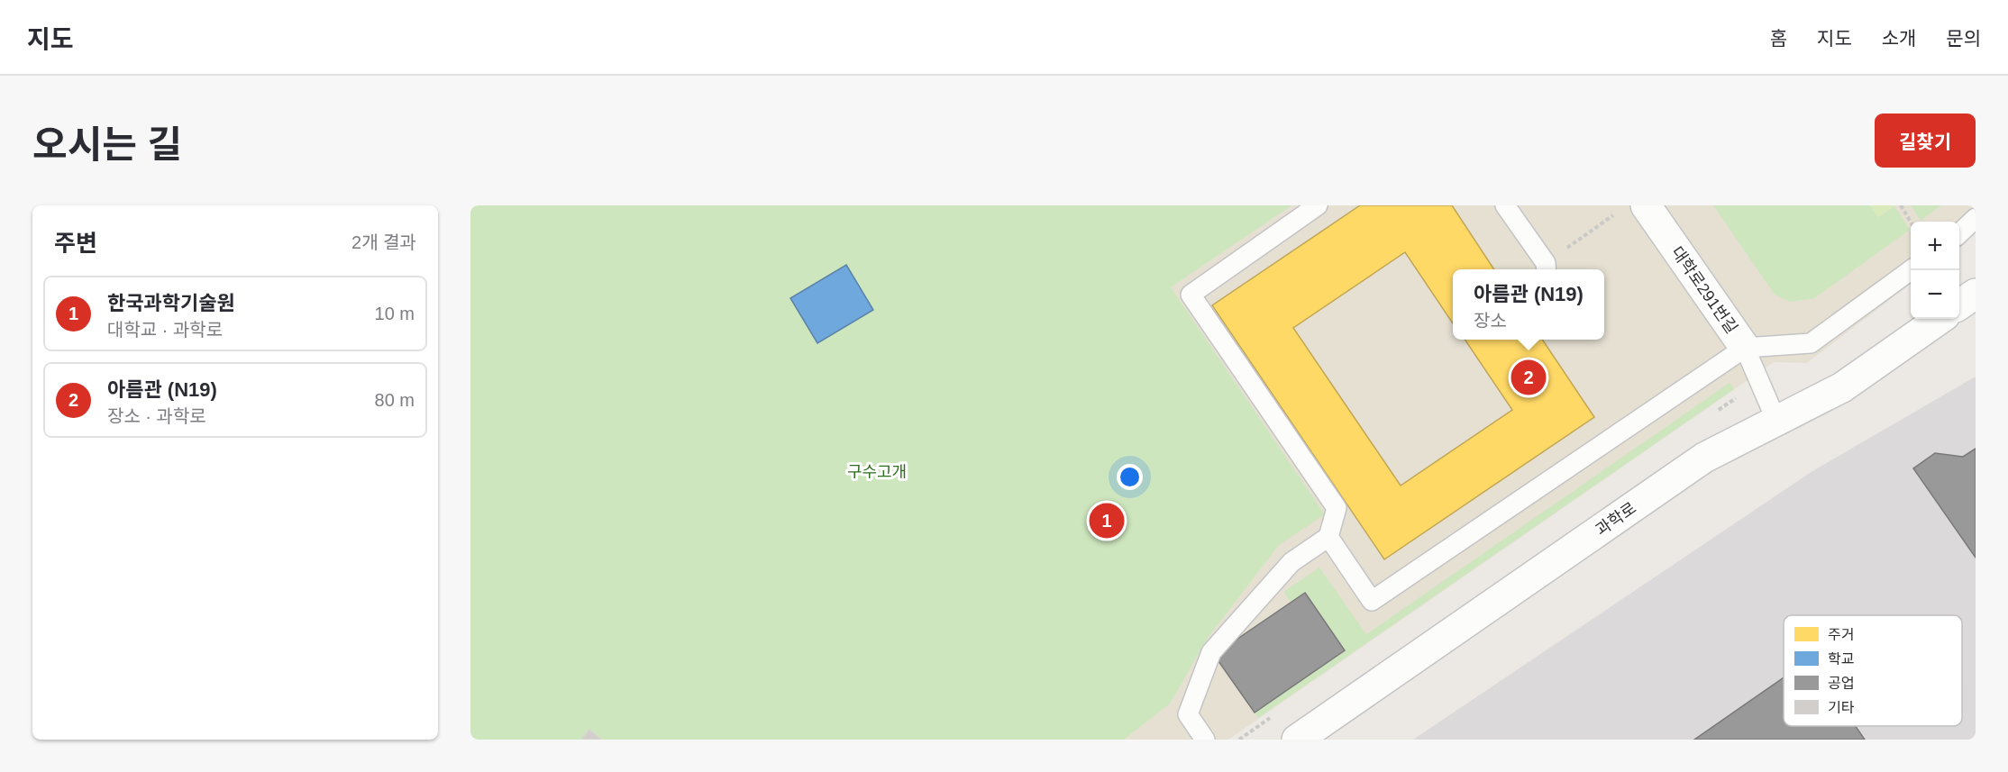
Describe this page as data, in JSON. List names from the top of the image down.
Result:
{
  "streets": {
    "street": ["대학로291번길", "과학로"]
  },
  "parks": ["구수고개"],
  "legend": [
    "주거",
    "학교",
    "공업",
    "기타"
  ],
  "page": {
    "header": "지도",
    "nav": [
      "홈",
      "지도",
      "소개",
      "문의"
    ],
    "title": "오시는 길",
    "buttons": "길찾기",
    "heading": ["주변", "2개 결과"],
    "map_buttons": ["+", "−"],
    "popup": ["아름관 (N19)", "장소"],
    "list": [
      {
        "mark": "1",
        "name": "한국과학기술원",
        "note": "대학교 · 과학로",
        "value": "10 m"
      },
      {
        "mark": "2",
        "name": "아름관 (N19)",
        "note": "장소 · 과학로",
        "value": "80 m"
      }
    ],
    "pins": ["2", "1"]
  }
}
